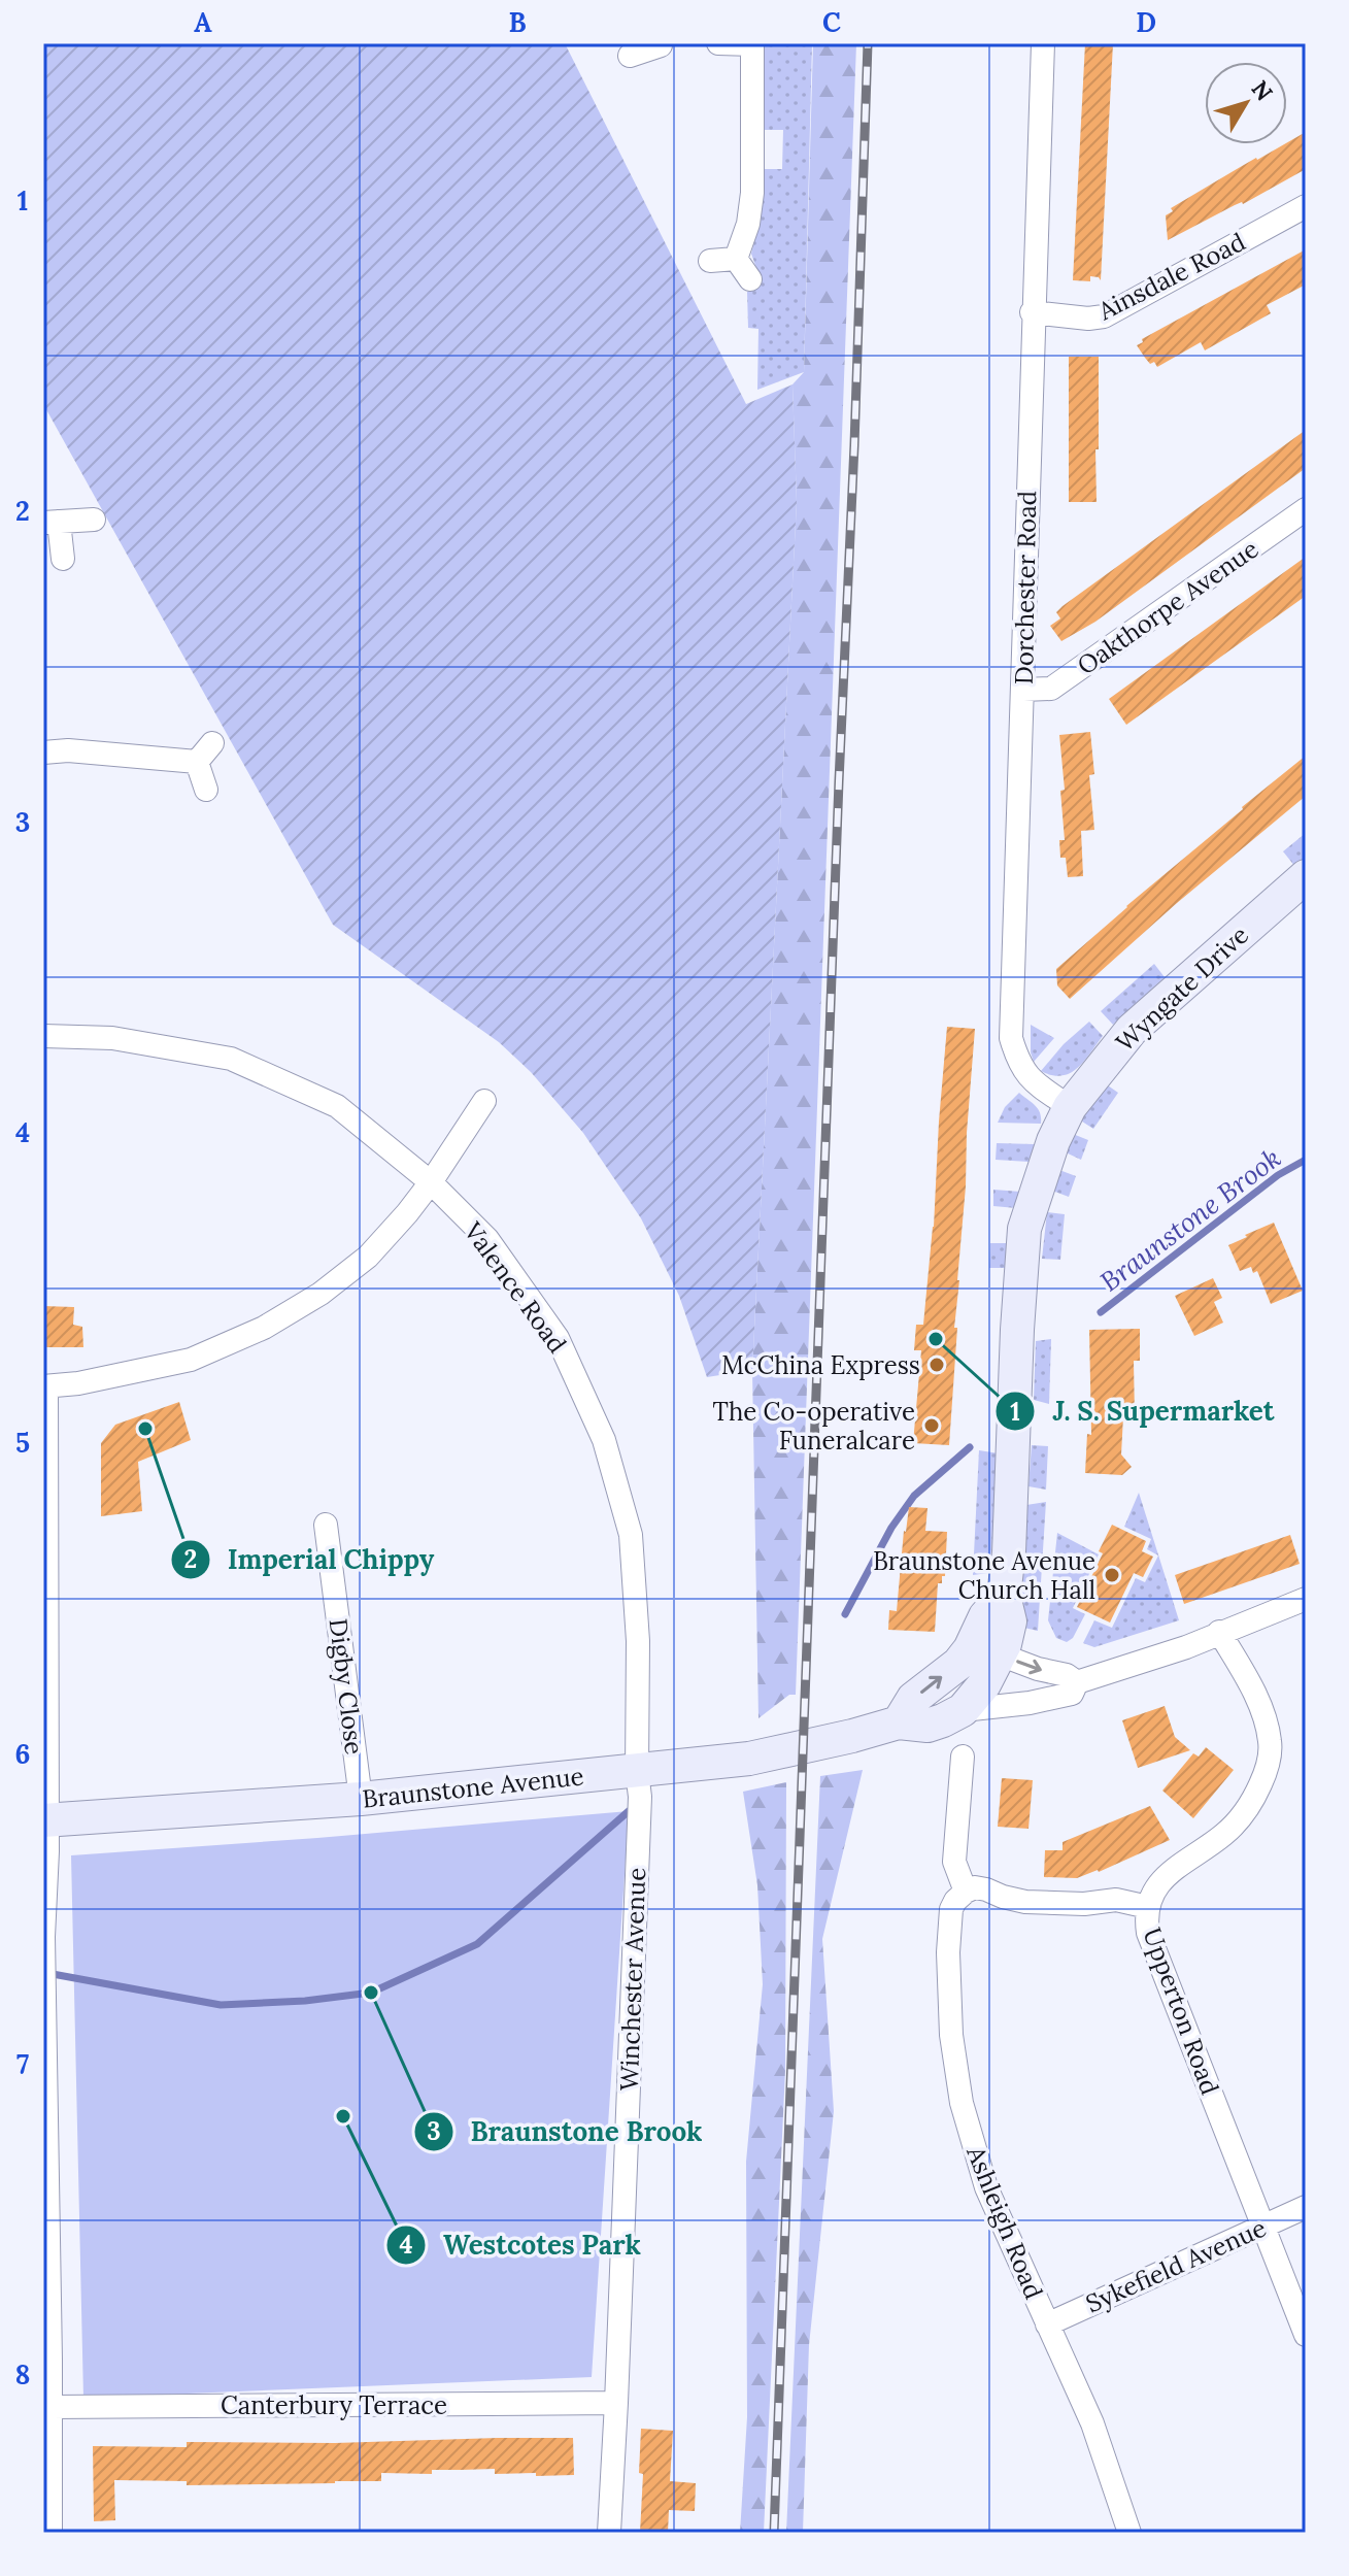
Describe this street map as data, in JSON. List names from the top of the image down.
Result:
{
  "streets": {
    "street": [
      "Ainsdale Road",
      "Dorchester Road",
      "Oakthorpe Avenue",
      "Wyngate Drive",
      "Valence Road",
      "Digby Close",
      "Braunstone Avenue",
      "Winchester Avenue",
      "Upperton Road",
      "Ashleigh Road",
      "Sykefield Avenue",
      "Canterbury Terrace"
    ]
  },
  "crossings": [
    ["Ainsdale Road", "Dorchester Road"],
    ["Dorchester Road", "Oakthorpe Avenue"],
    ["Dorchester Road", "Wyngate Drive"],
    ["Valence Road", "Braunstone Avenue"],
    ["Valence Road", "Winchester Avenue"],
    ["Digby Close", "Braunstone Avenue"],
    ["Braunstone Avenue", "Winchester Avenue"],
    ["Braunstone Avenue", "Upperton Road"],
    ["Winchester Avenue", "Canterbury Terrace"],
    ["Upperton Road", "Sykefield Avenue"],
    ["Ashleigh Road", "Sykefield Avenue"]
  ],
  "water": ["Braunstone Brook"],
  "places": [
    "J. S. Supermarket",
    "McChina Express",
    "The Co-operative Funeralcare",
    "Imperial Chippy",
    "Braunstone Avenue Church Hall",
    "Braunstone Brook",
    "Westcotes Park"
  ],
  "north": "top right",
  "grid": {
    "columns": [
      "A",
      "B",
      "C",
      "D"
    ],
    "rows": [
      "1",
      "2",
      "3",
      "4",
      "5",
      "6",
      "7",
      "8"
    ]
  }
}
